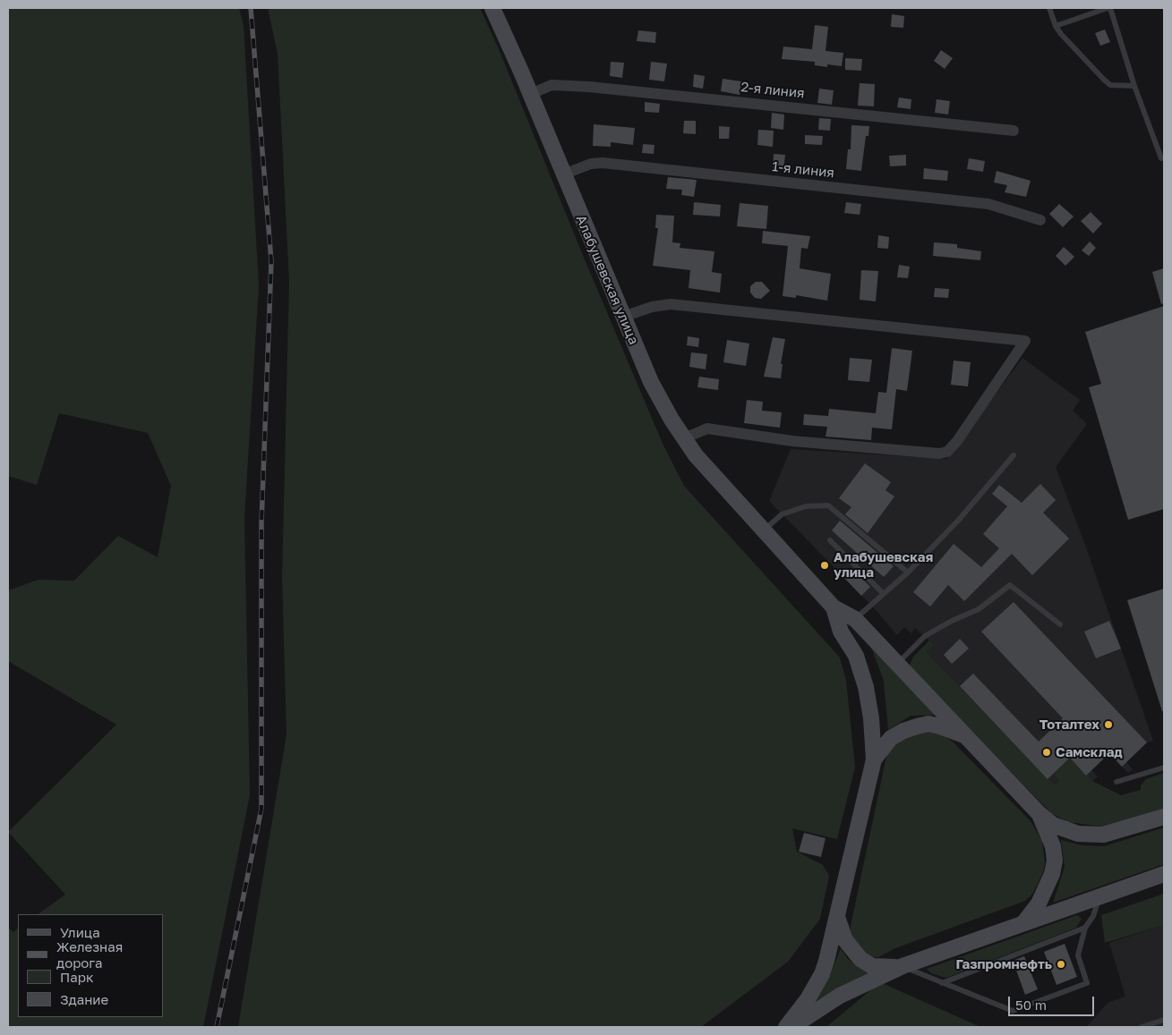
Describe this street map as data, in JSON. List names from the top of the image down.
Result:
{
  "streets": {
    "street": ["2-я линия", "1-я линия", "Алабушевская улица"]
  },
  "crossings": [
    ["2-я линия", "Алабушевская улица"],
    ["1-я линия", "Алабушевская улица"]
  ],
  "places": [
    "Алабушевская улица",
    "Тоталтех",
    "Самсклад",
    "Газпромнефть"
  ],
  "legend": [
    "Улица",
    "Железная дорога",
    "Парк",
    "Здание"
  ],
  "scale_bar": "50 m"
}
